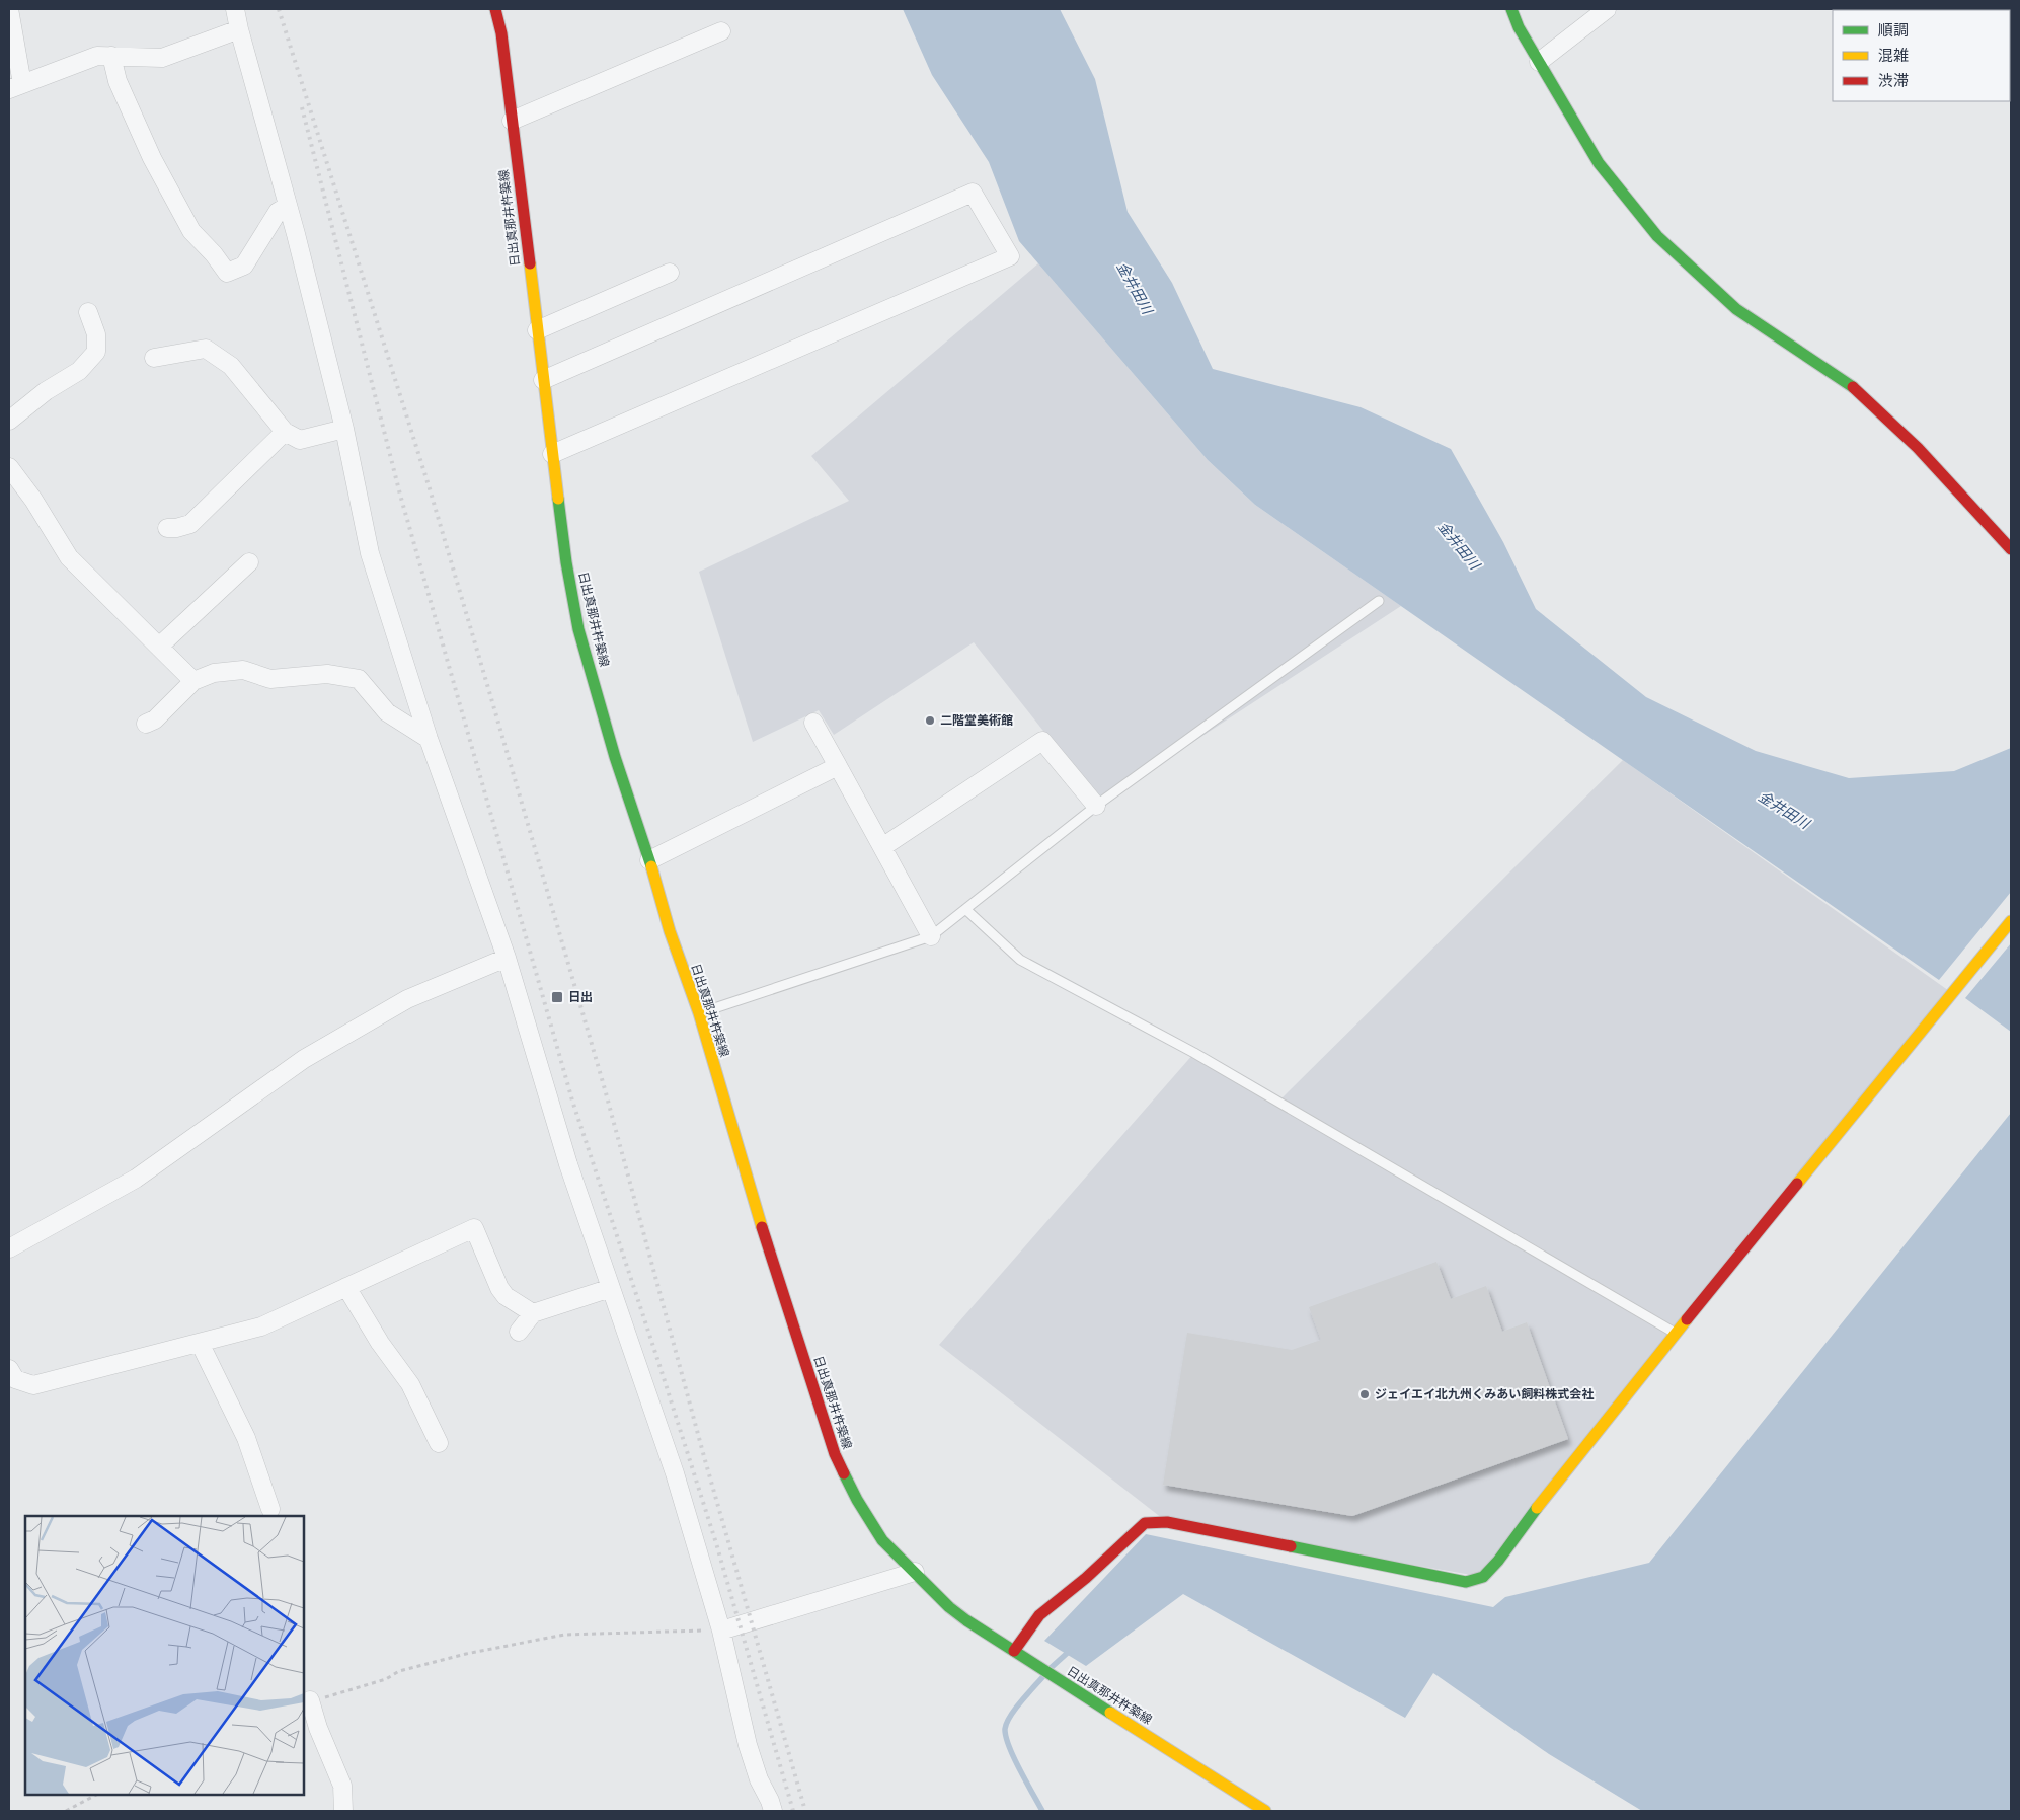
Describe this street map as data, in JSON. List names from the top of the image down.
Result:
{
  "streets": {
    "street": ["日出真那井杵築線"]
  },
  "water": ["金井田川"],
  "places": {
    "other": ["二階堂美術館", "ジェイエイ北九州くみあい飼料株式会社"],
    "transit": ["日出"]
  },
  "legend": ["順調", "混雑", "渋滞"]
}
